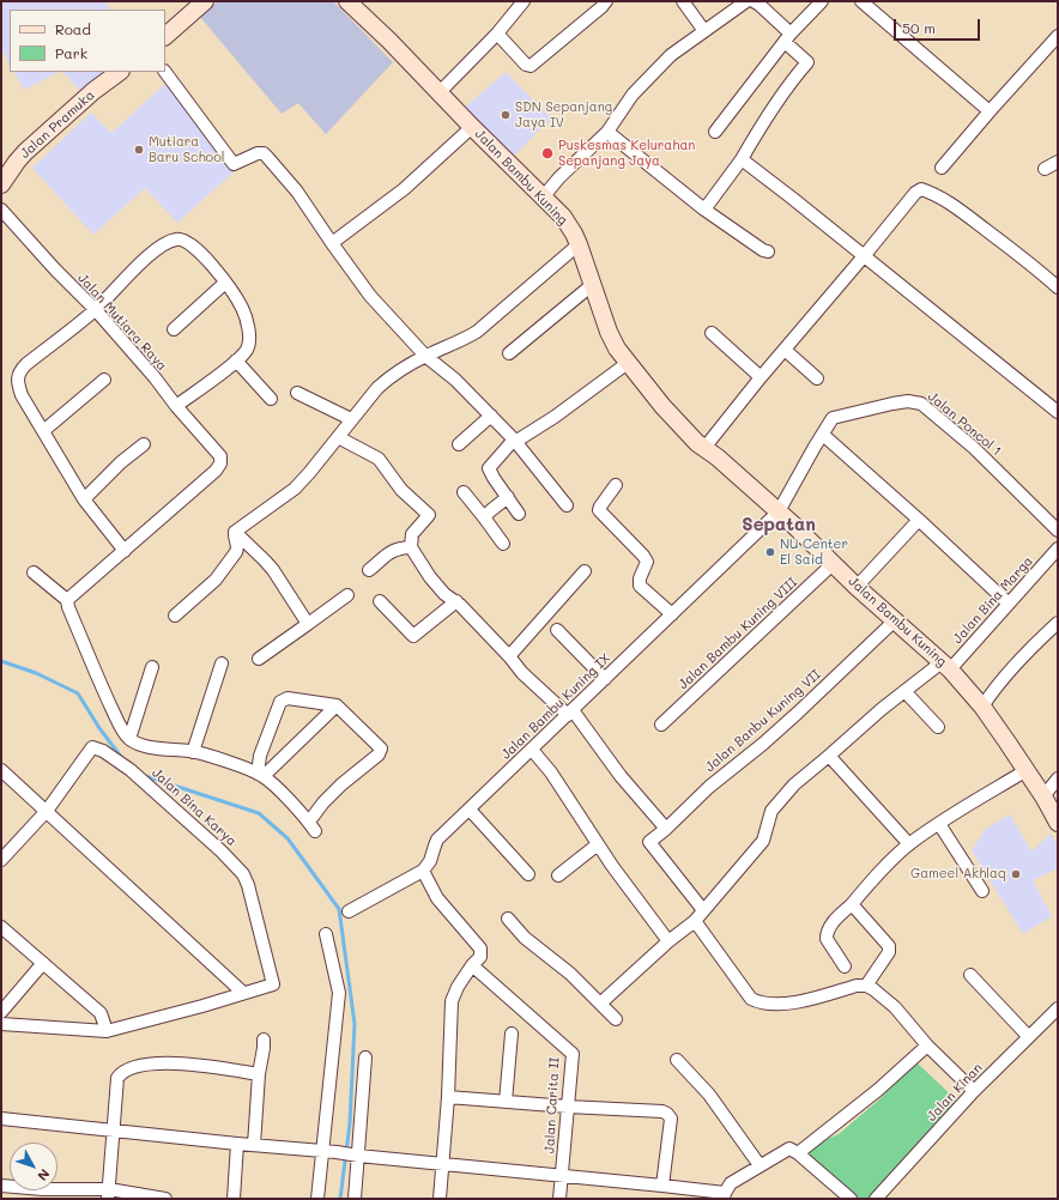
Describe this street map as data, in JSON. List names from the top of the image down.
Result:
{
  "streets": {
    "street": [
      "Jalan Pramuka",
      "Jalan Bambu Kuning",
      "Jalan Mutiara Raya",
      "Jalan Poncol 1",
      "Jalan Bina Marga",
      "Jalan Bambu Kuning VIII",
      "Jalan Bambu Kuning IX",
      "Jalan Banbu Kuning VII",
      "Jalan Bina Karya",
      "Jalan Kinan",
      "Jalan Carita II"
    ]
  },
  "crossings": [
    ["Jalan Bambu Kuning", "Jalan Bina Marga"],
    ["Jalan Bambu Kuning", "Jalan Bambu Kuning VIII"],
    ["Jalan Bambu Kuning", "Jalan Bambu Kuning IX"],
    ["Jalan Bambu Kuning", "Jalan Banbu Kuning VII"],
    ["Jalan Poncol 1", "Jalan Bambu Kuning IX"],
    ["Jalan Bina Marga", "Jalan Banbu Kuning VII"]
  ],
  "districts": ["Sepatan"],
  "places": [
    "SDN Sepanjang Jaya IV",
    "Mutiara Baru School",
    "Puskesmas Kelurahan Sepanjang Jaya",
    "NU Center El Said",
    "Gameel Akhlaq"
  ],
  "legend": ["Road", "Park"],
  "scale_bar": "50 m",
  "north": "bottom right"
}
